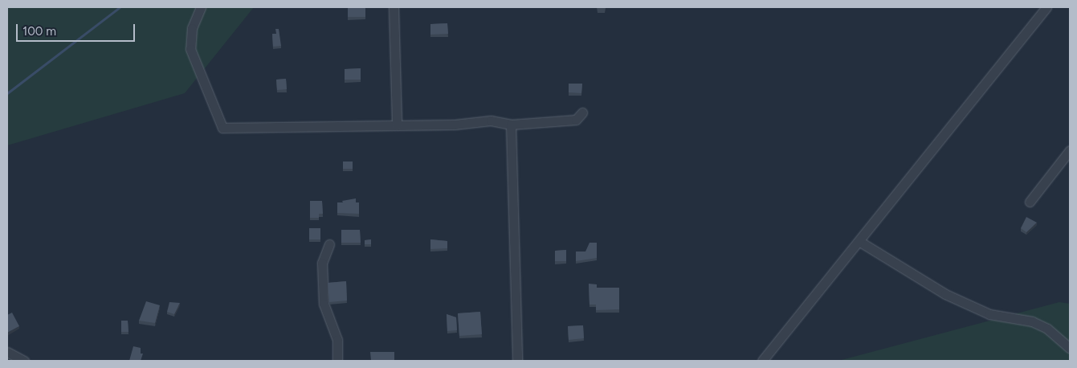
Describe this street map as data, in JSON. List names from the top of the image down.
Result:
{
  "scale_bar": "100 m"
}
